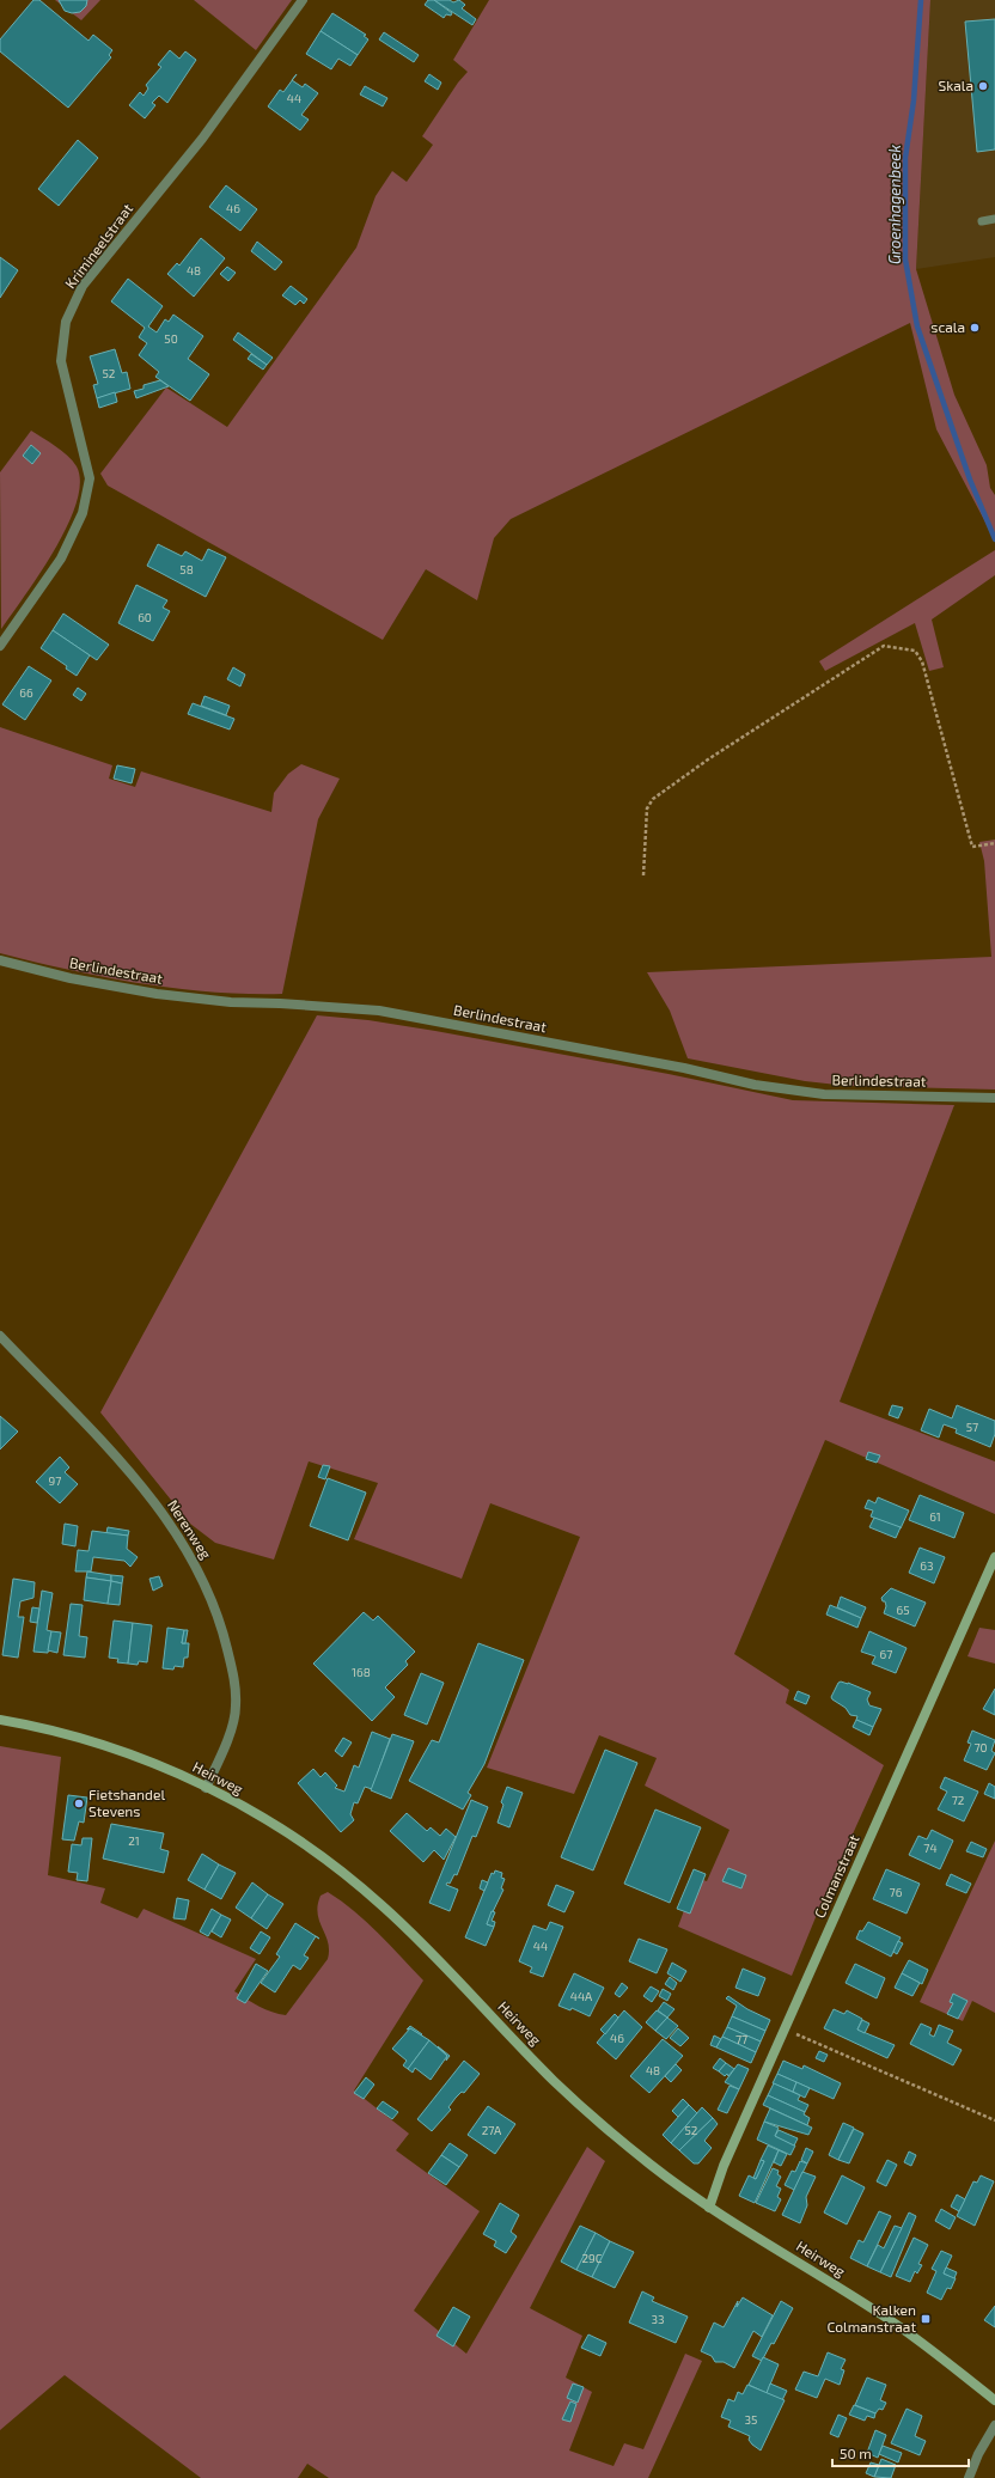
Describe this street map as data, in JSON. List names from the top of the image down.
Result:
{
  "streets": {
    "main road": ["Heirweg", "Colmanstraat"],
    "street": ["Krimineelstraat", "Berlindestraat", "Nerenweg"]
  },
  "crossings": [
    ["Nerenweg", "Heirweg"],
    ["Heirweg", "Colmanstraat"]
  ],
  "water": ["Groenhagenbeek"],
  "places": {
    "other": ["Skala", "scala", "Fietshandel Stevens"],
    "transit": ["Kalken Colmanstraat"]
  },
  "house_numbers": [
    "44",
    "46",
    "48",
    "50",
    "52",
    "58",
    "60",
    "66",
    "57",
    "97",
    "61",
    "63",
    "65",
    "67",
    "168",
    "70",
    "72",
    "21",
    "74",
    "76",
    "44",
    "44A",
    "46",
    "77",
    "48",
    "27A",
    "52",
    "29C",
    "33",
    "35"
  ],
  "scale_bar": "50 m"
}
